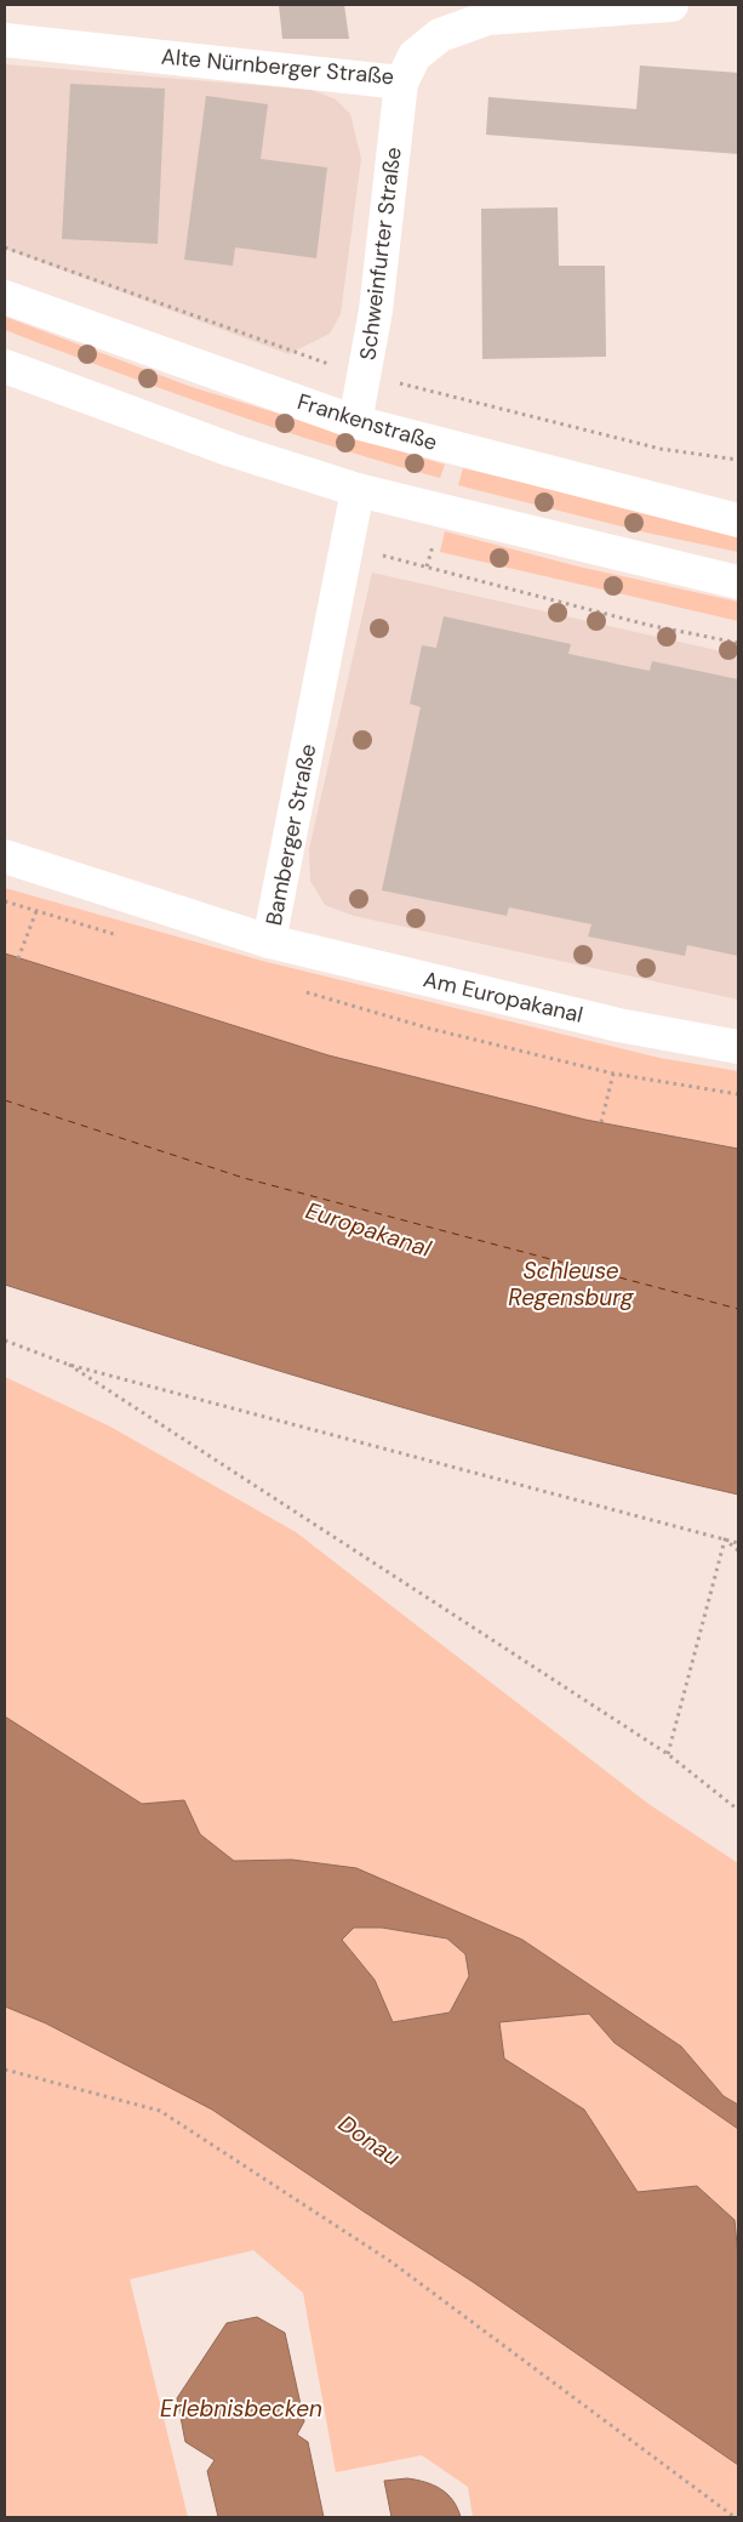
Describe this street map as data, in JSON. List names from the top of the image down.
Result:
{
  "streets": {
    "street": [
      "Alte Nürnberger Straße",
      "Schweinfurter Straße",
      "Frankenstraße",
      "Bamberger Straße",
      "Am Europakanal"
    ]
  },
  "crossings": [
    ["Alte Nürnberger Straße", "Schweinfurter Straße"],
    ["Schweinfurter Straße", "Frankenstraße"],
    ["Bamberger Straße", "Am Europakanal"]
  ],
  "water": [
    "Europakanal",
    "Schleuse Regensburg",
    "Donau",
    "Erlebnisbecken"
  ]
}
